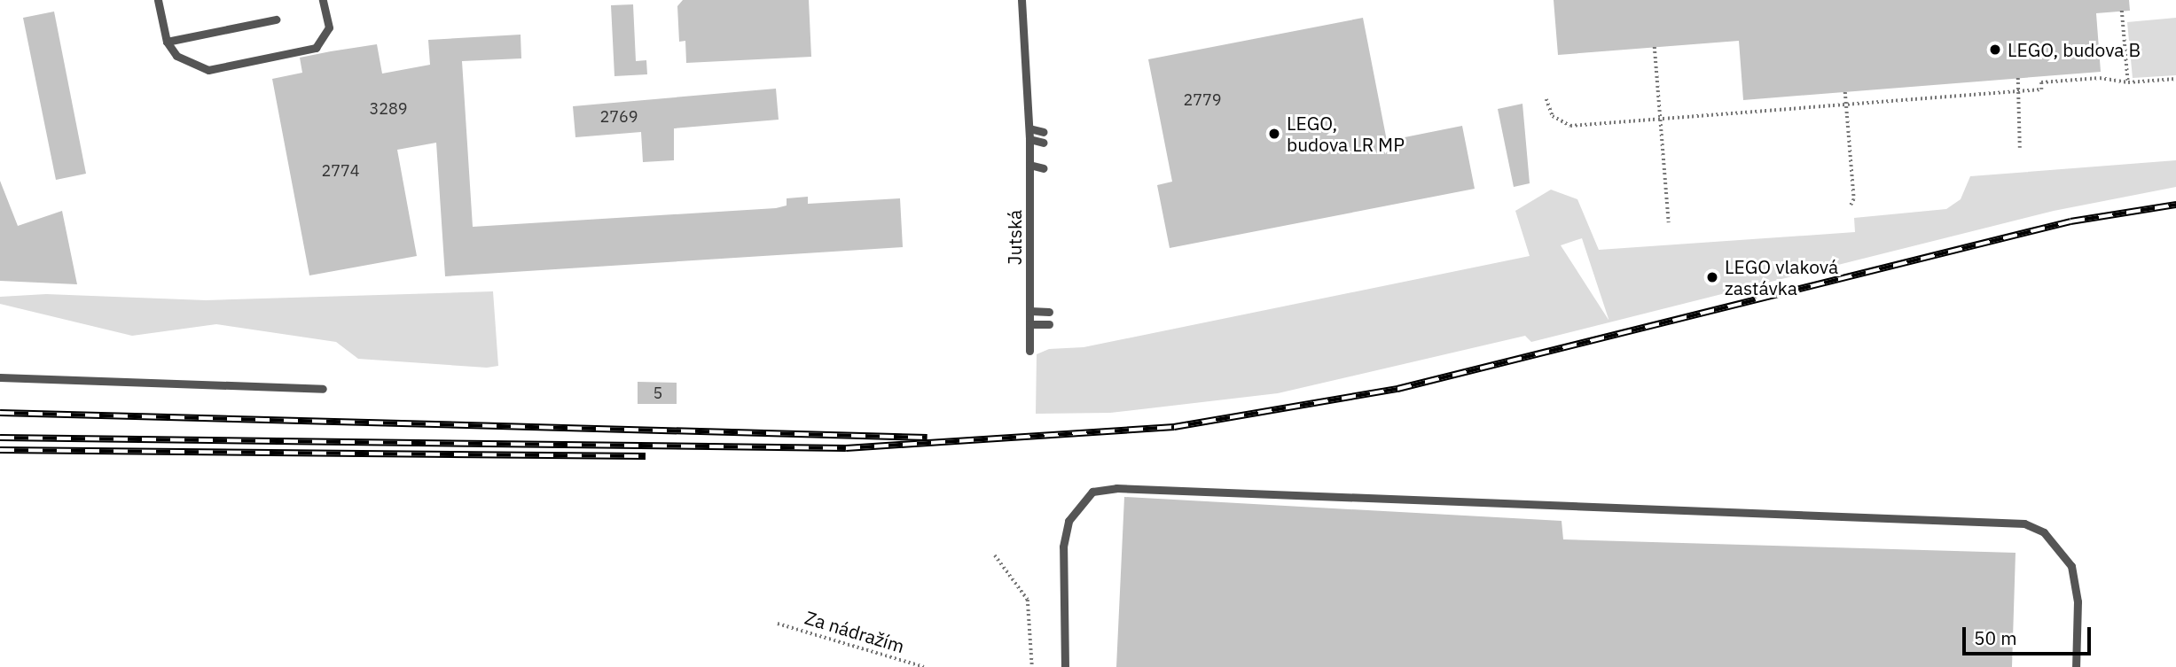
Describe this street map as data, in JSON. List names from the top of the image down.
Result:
{
  "streets": {
    "lane": ["Jutská"],
    "path": ["Za nádražím"]
  },
  "places": ["LEGO, budova B", "LEGO, budova LR MP", "LEGO vlaková zastávka"],
  "house_numbers": [
    "2779",
    "3289",
    "2769",
    "2774",
    "5"
  ],
  "scale_bar": "50 m"
}
